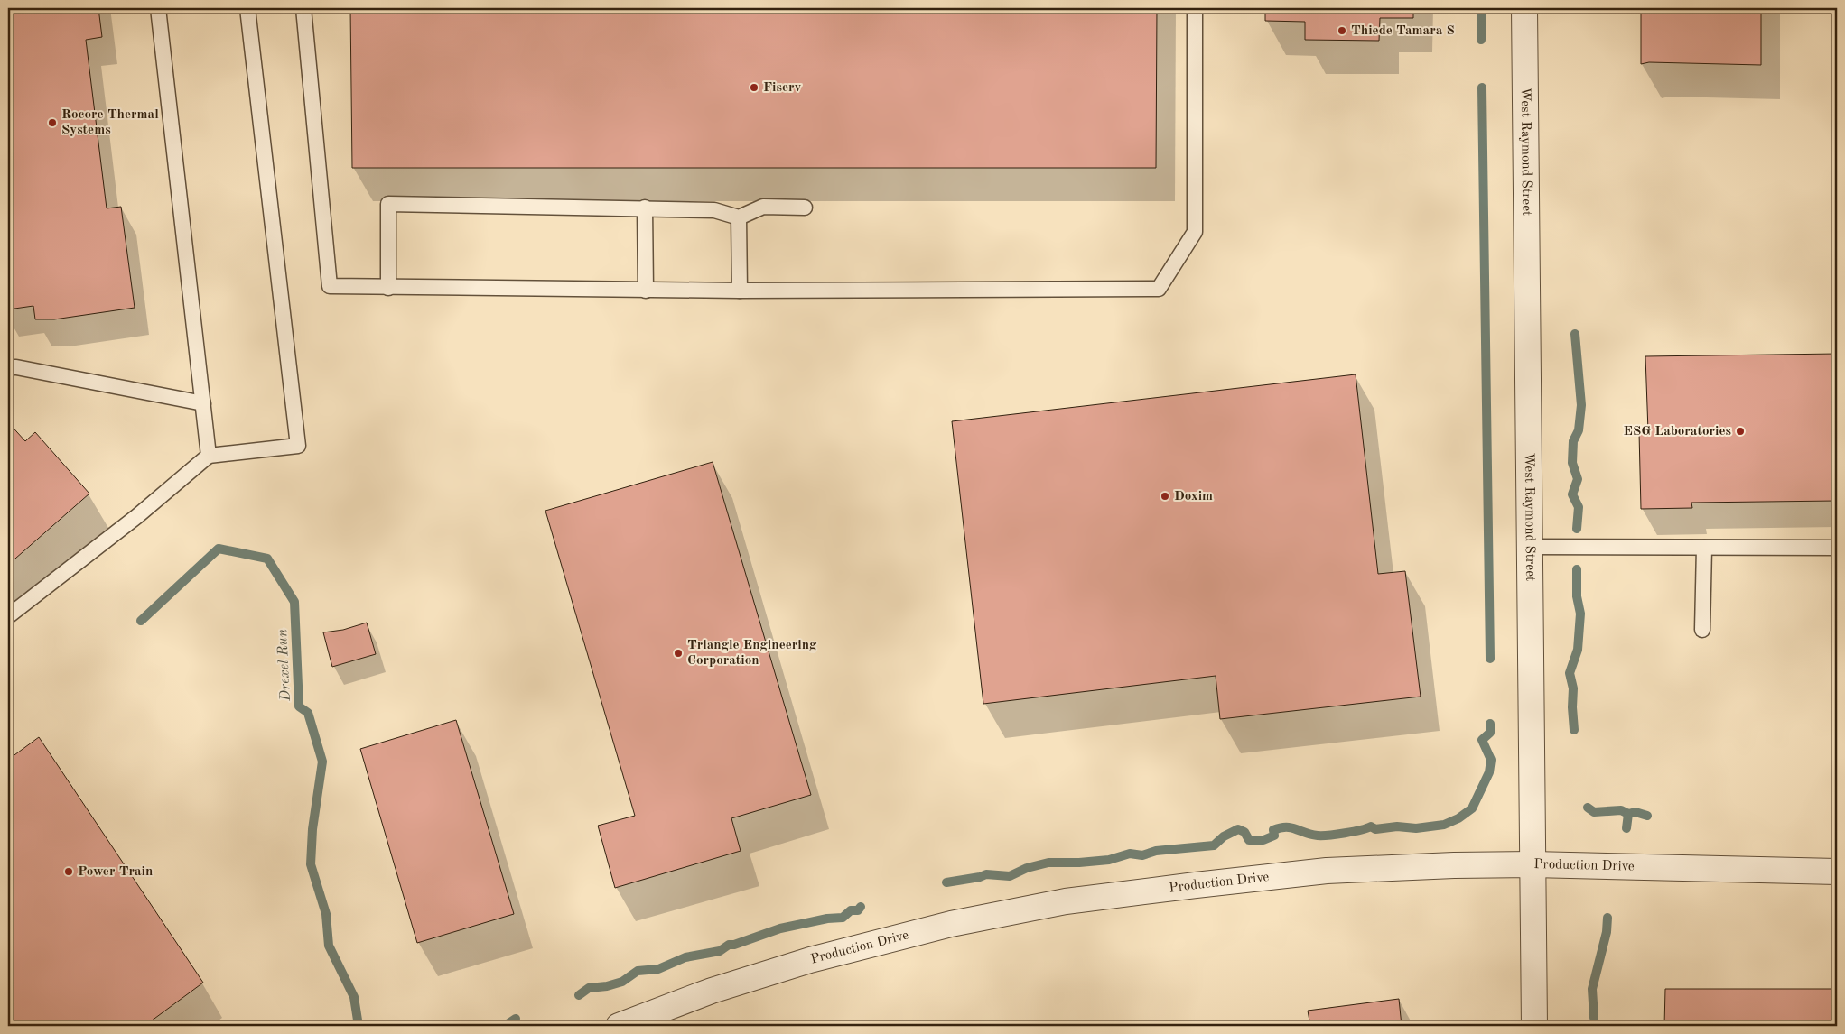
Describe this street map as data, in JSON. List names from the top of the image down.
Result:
{
  "streets": {
    "street": ["West Raymond Street", "Production Drive"]
  },
  "crossings": [
    ["West Raymond Street", "Production Drive"]
  ],
  "water": ["Drexel Run"],
  "places": [
    "Thiede Tamara S",
    "Fiserv",
    "Rocore Thermal Systems",
    "ESG Laboratories",
    "Doxim",
    "Triangle Engineering Corporation",
    "Power Train"
  ]
}
